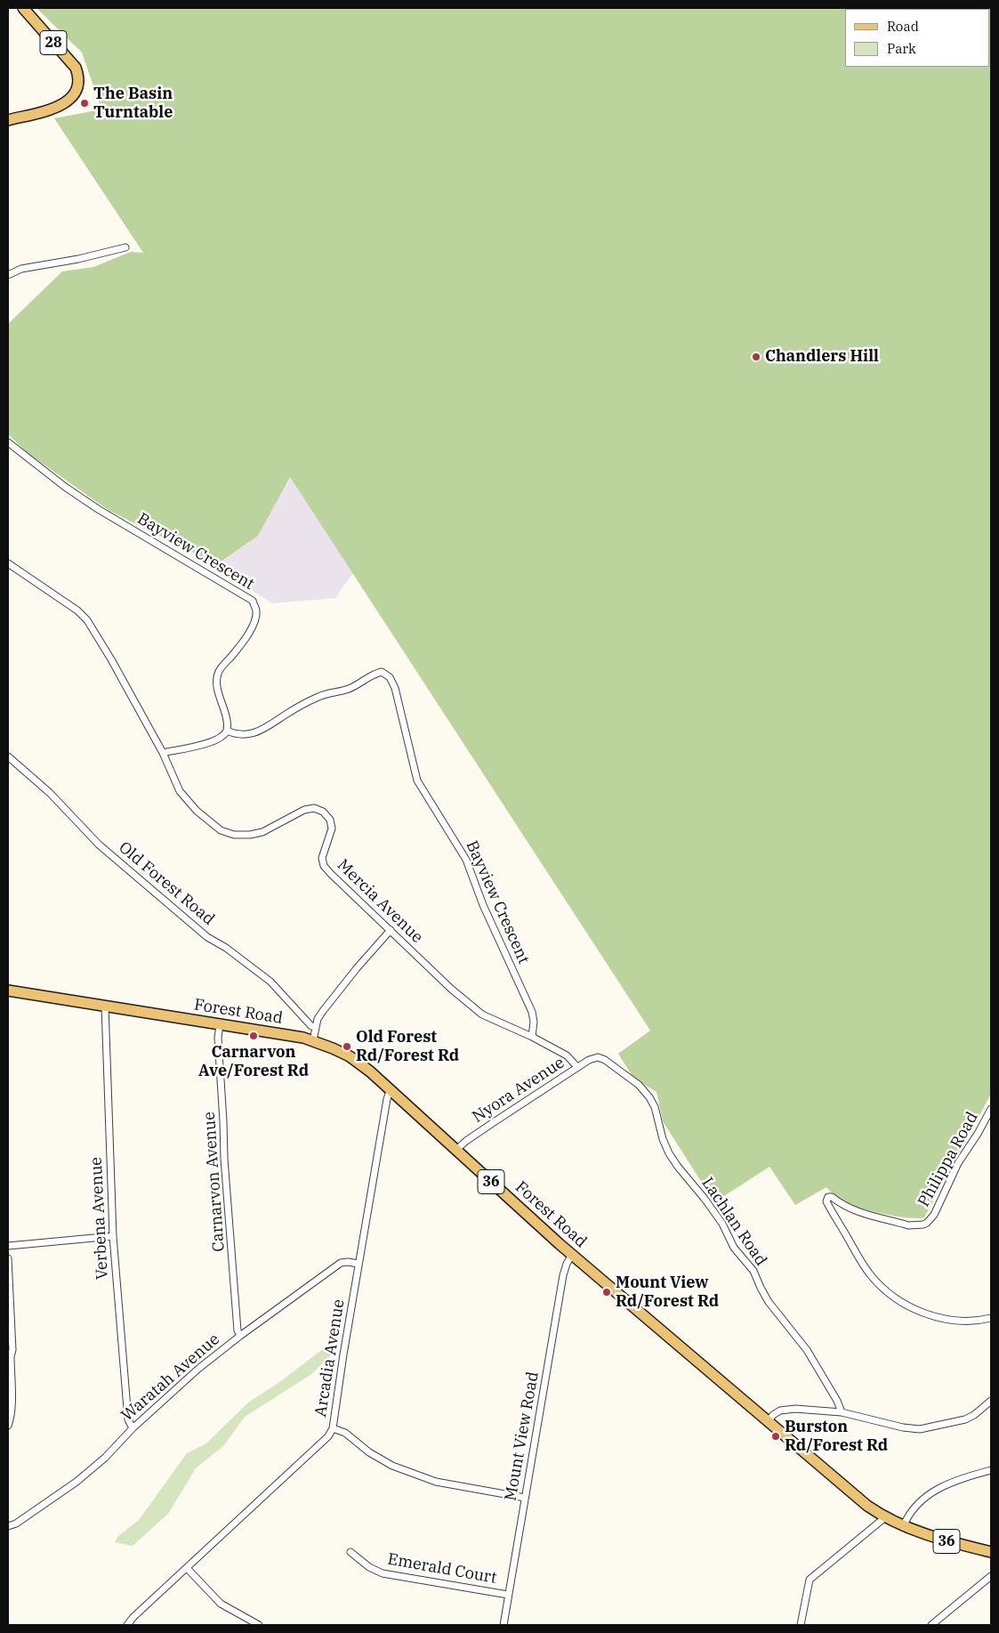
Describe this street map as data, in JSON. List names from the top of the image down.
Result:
{
  "streets": {
    "main road": ["28", "Forest Road", "36"],
    "street": [
      "Bayview Crescent",
      "Old Forest Road",
      "Mercia Avenue",
      "Nyora Avenue",
      "Philippa Road",
      "Carnarvon Avenue",
      "Verbena Avenue",
      "Lachlan Road",
      "Arcadia Avenue",
      "Waratah Avenue",
      "Mount View Road",
      "Emerald Court"
    ]
  },
  "crossings": [
    ["Bayview Crescent", "Mercia Avenue"],
    ["Mercia Avenue", "Nyora Avenue"],
    ["Forest Road", "Nyora Avenue"],
    ["Forest Road", "Carnarvon Avenue"],
    ["Forest Road", "Verbena Avenue"],
    ["Forest Road", "Arcadia Avenue"],
    ["Forest Road", "Mount View Road"],
    ["Nyora Avenue", "Lachlan Road"],
    ["Carnarvon Avenue", "Waratah Avenue"],
    ["Verbena Avenue", "Waratah Avenue"],
    ["Arcadia Avenue", "Waratah Avenue"],
    ["Mount View Road", "Emerald Court"]
  ],
  "places": [
    "The Basin Turntable",
    "Chandlers Hill",
    "Carnarvon Ave/Forest Rd",
    "Old Forest Rd/Forest Rd",
    "Mount View Rd/Forest Rd",
    "Burston Rd/Forest Rd"
  ],
  "legend": ["Road", "Park"]
}
